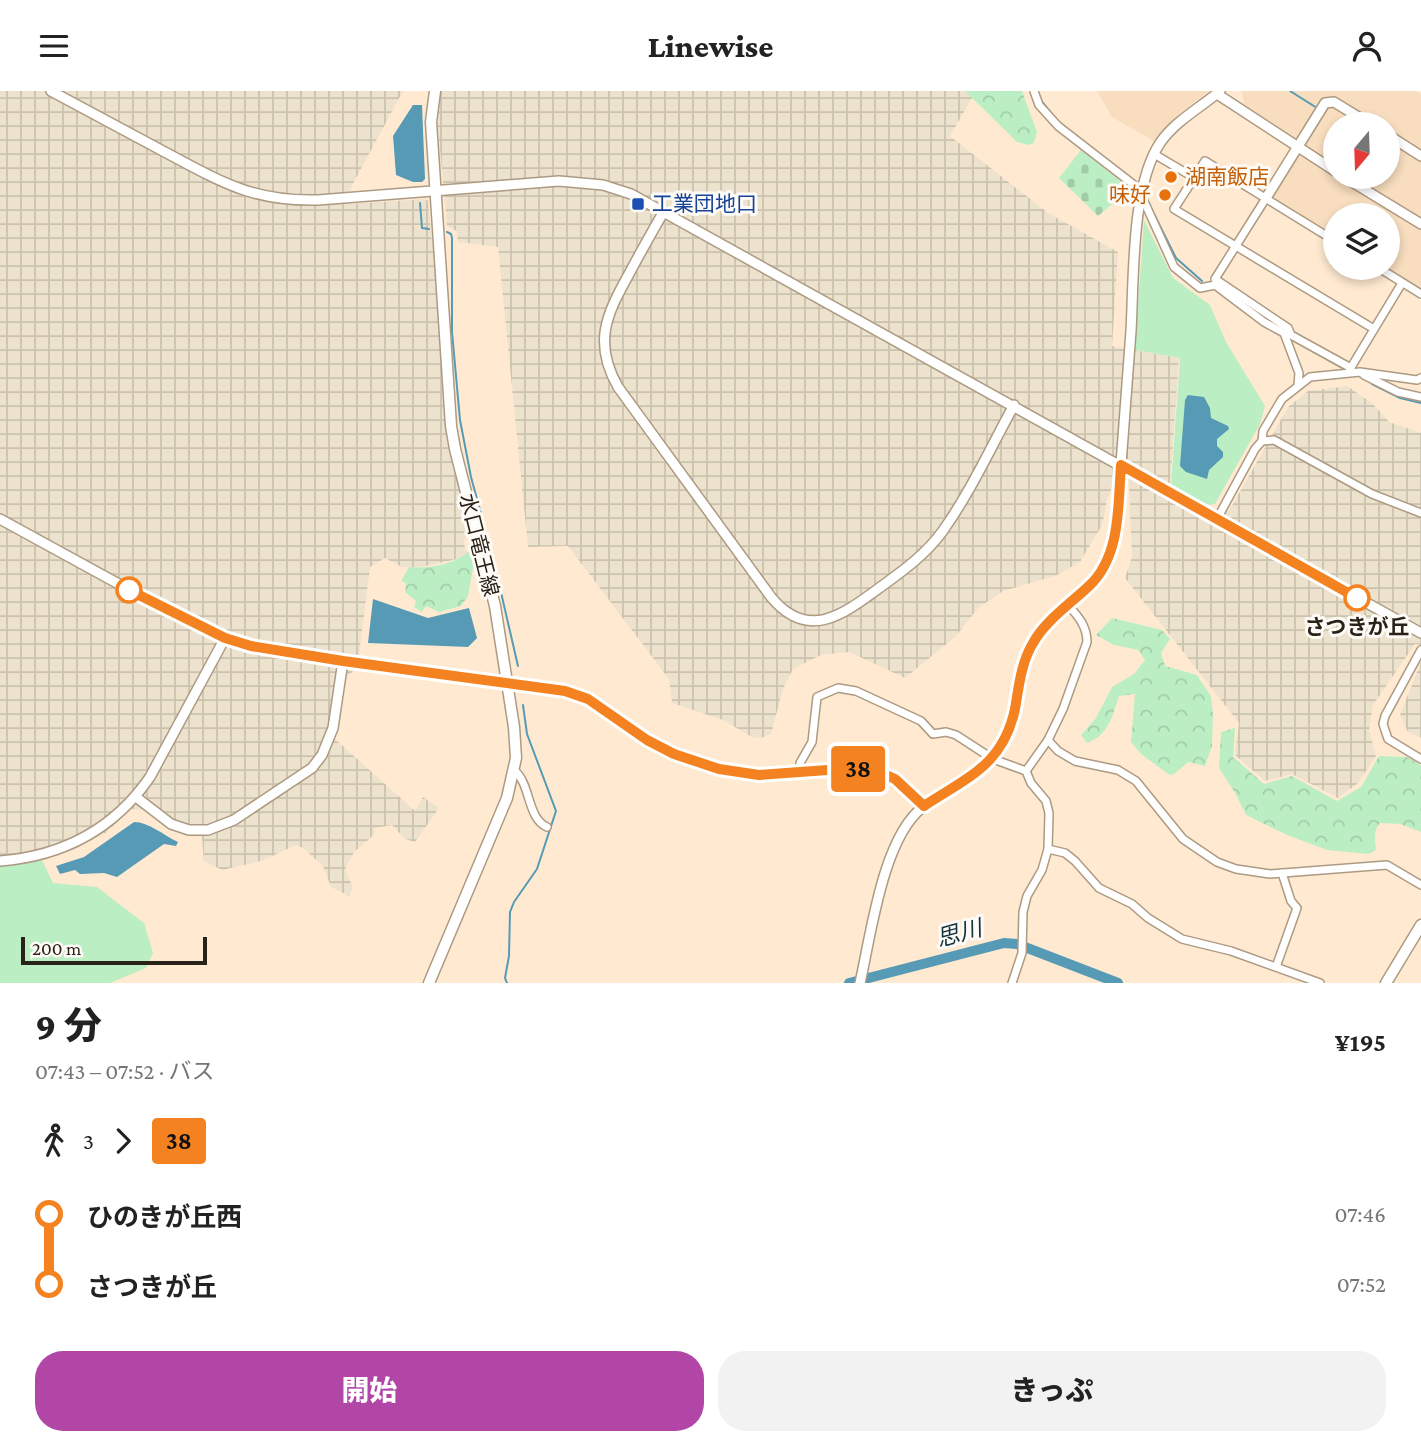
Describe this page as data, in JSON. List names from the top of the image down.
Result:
{
  "streets": {
    "main road": ["水口竜王線"]
  },
  "water": ["思川"],
  "places": {
    "other": ["湖南飯店", "味好", "さつきが丘"],
    "transit": ["工業団地口"]
  },
  "lines": ["bus line 38"],
  "scale_bar": "200 m",
  "north": "bottom",
  "page": {
    "header": "Linewise",
    "on_map": "38",
    "scale": "200 m",
    "heading": ["9 分", "07:43 – 07:52 · バス", "¥195"],
    "legs": ["3", "38"],
    "list": [
      {
        "name": "ひのきが丘西",
        "value": "07:46"
      },
      {
        "name": "さつきが丘",
        "value": "07:52"
      }
    ],
    "buttons": ["開始", "きっぷ"]
  }
}
